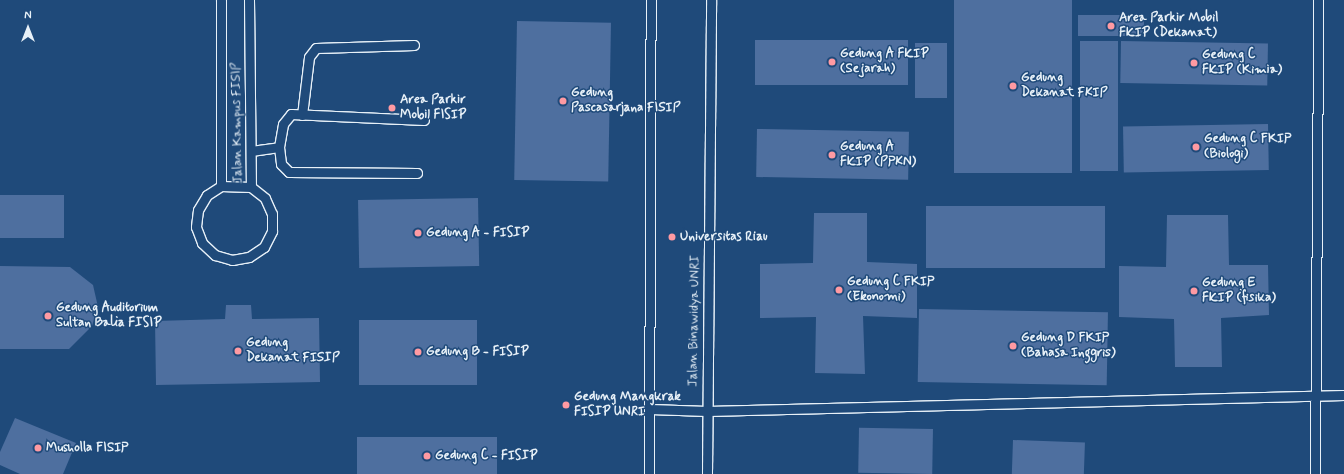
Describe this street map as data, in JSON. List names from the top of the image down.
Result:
{
  "streets": {
    "lane": ["Jalan Kampus FISIP", "Jalan Binawidya UNRI"]
  },
  "places": [
    "Area Parkir Mobil FKIP (Dekanat)",
    "Gedung A FKIP (Sejarah)",
    "Gedung C FKIP (Kimia)",
    "Gedung Dekanat FKIP",
    "Gedung Pascasarjana FISIP",
    "Area Parkir Mobil FISIP",
    "Gedung C FKIP (Biologi)",
    "Gedung A FKIP (PPKN)",
    "Gedung A - FISIP",
    "Universitas Riau",
    "Gedung C FKIP (Ekonomi)",
    "Gedung E FKIP (fisika)",
    "Gedung Auditorium Sultan Balia FISIP",
    "Gedung D FKIP (Bahasa Inggris)",
    "Gedung Dekanat FISIP",
    "Gedung B - FISIP",
    "Gedung Mangkrak FISIP UNRI",
    "Musholla FISIP",
    "Gedung C - FISIP"
  ],
  "north": "top"
}
